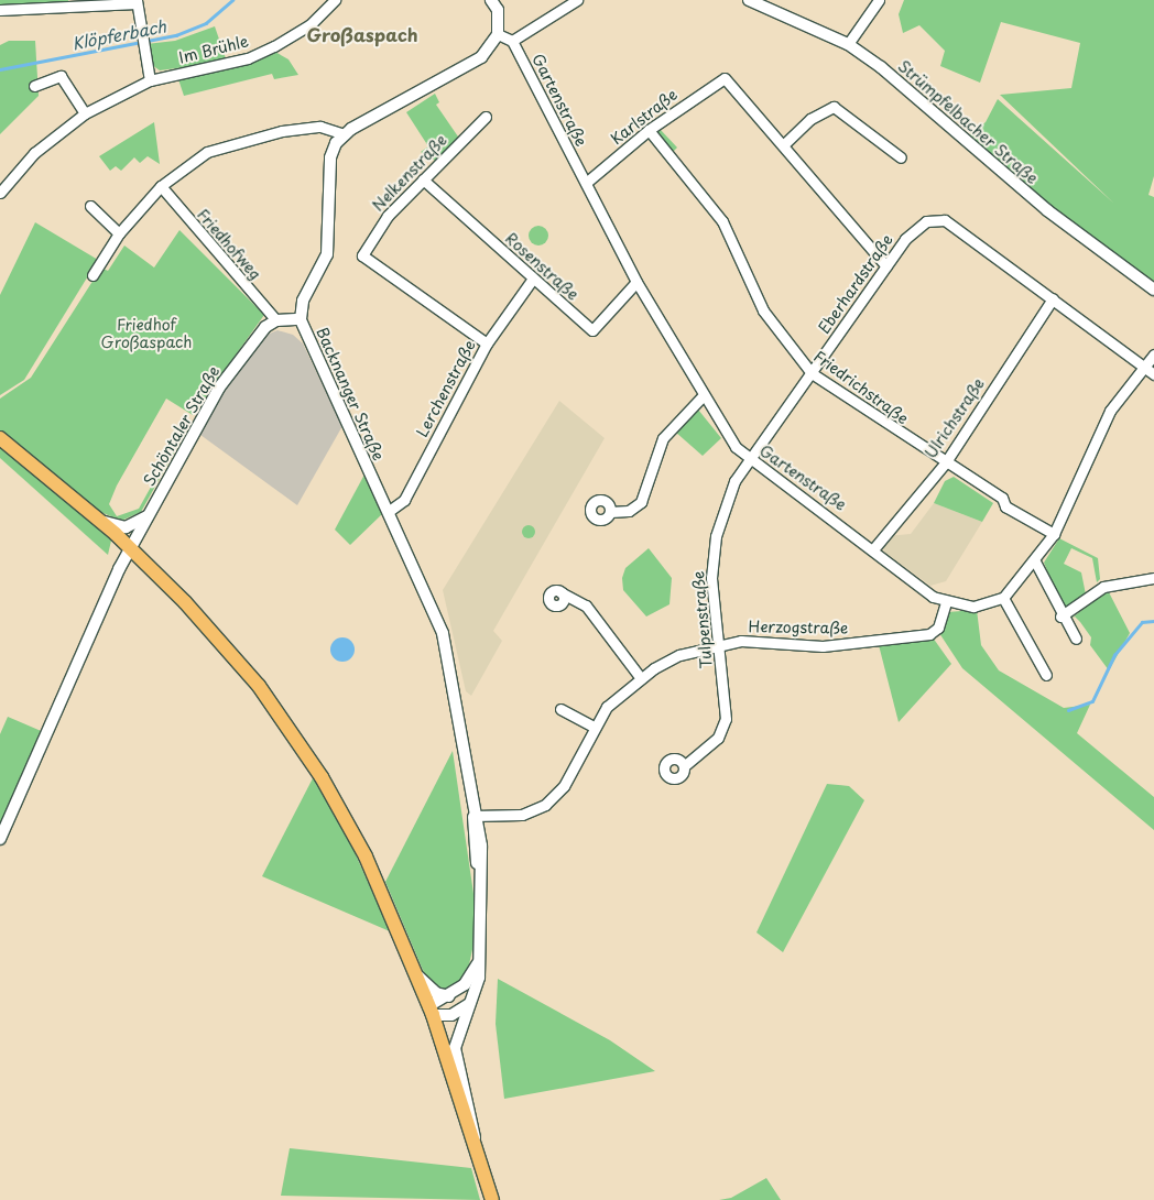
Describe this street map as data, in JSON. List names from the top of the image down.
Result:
{
  "streets": {
    "street": [
      "Im Brühle",
      "Gartenstraße",
      "Karlstraße",
      "Strümpfelbacher Straße",
      "Nelkenstraße",
      "Friedhofweg",
      "Rosenstraße",
      "Eberhardstraße",
      "Friedrichstraße",
      "Lerchenstraße",
      "Backnanger Straße",
      "Ulrichstraße",
      "Schöntaler Straße",
      "Tulpenstraße",
      "Herzogstraße"
    ]
  },
  "crossings": [
    ["Gartenstraße", "Karlstraße"],
    ["Gartenstraße", "Rosenstraße"],
    ["Gartenstraße", "Eberhardstraße"],
    ["Gartenstraße", "Ulrichstraße"],
    ["Gartenstraße", "Tulpenstraße"],
    ["Gartenstraße", "Herzogstraße"],
    ["Karlstraße", "Friedrichstraße"],
    ["Nelkenstraße", "Rosenstraße"],
    ["Nelkenstraße", "Lerchenstraße"],
    ["Friedhofweg", "Schöntaler Straße"],
    ["Rosenstraße", "Lerchenstraße"],
    ["Eberhardstraße", "Friedrichstraße"],
    ["Eberhardstraße", "Ulrichstraße"],
    ["Eberhardstraße", "Tulpenstraße"],
    ["Friedrichstraße", "Ulrichstraße"],
    ["Lerchenstraße", "Backnanger Straße"],
    ["Backnanger Straße", "Herzogstraße"],
    ["Tulpenstraße", "Herzogstraße"]
  ],
  "districts": ["Großaspach"],
  "water": ["Klöpferbach"],
  "parks": ["Friedhof Großaspach"]
}
